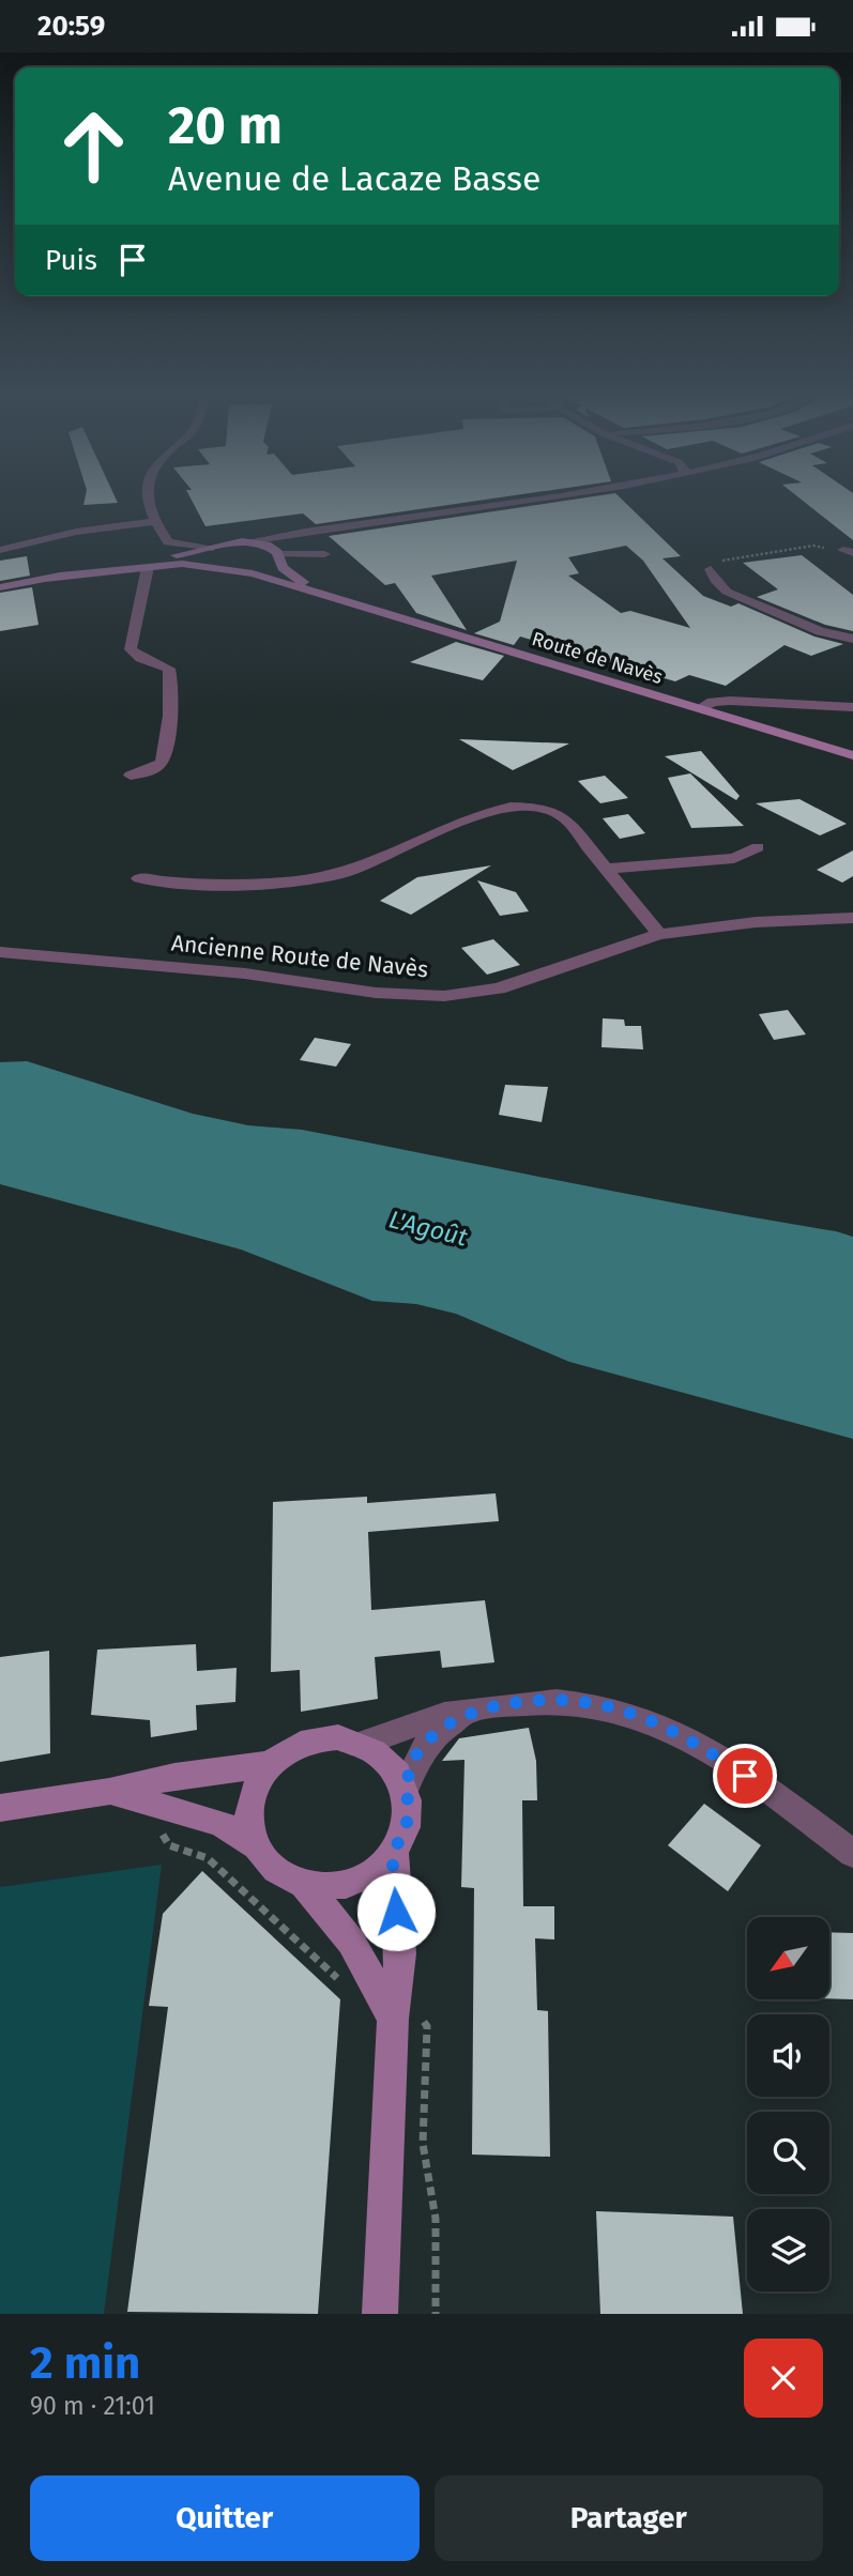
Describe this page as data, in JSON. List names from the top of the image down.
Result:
{
  "streets": {
    "main road": ["Route de Navès"],
    "street": ["Ancienne Route de Navès"]
  },
  "water": ["L'Agoût"],
  "north": "bottom left",
  "page": {
    "status": "20:59",
    "turn": ["20 m", "Avenue de Lacaze Basse"],
    "then": "Puis",
    "heading": ["2 min", "90 m · 21:01"],
    "buttons": ["Quitter", "Partager"]
  }
}
